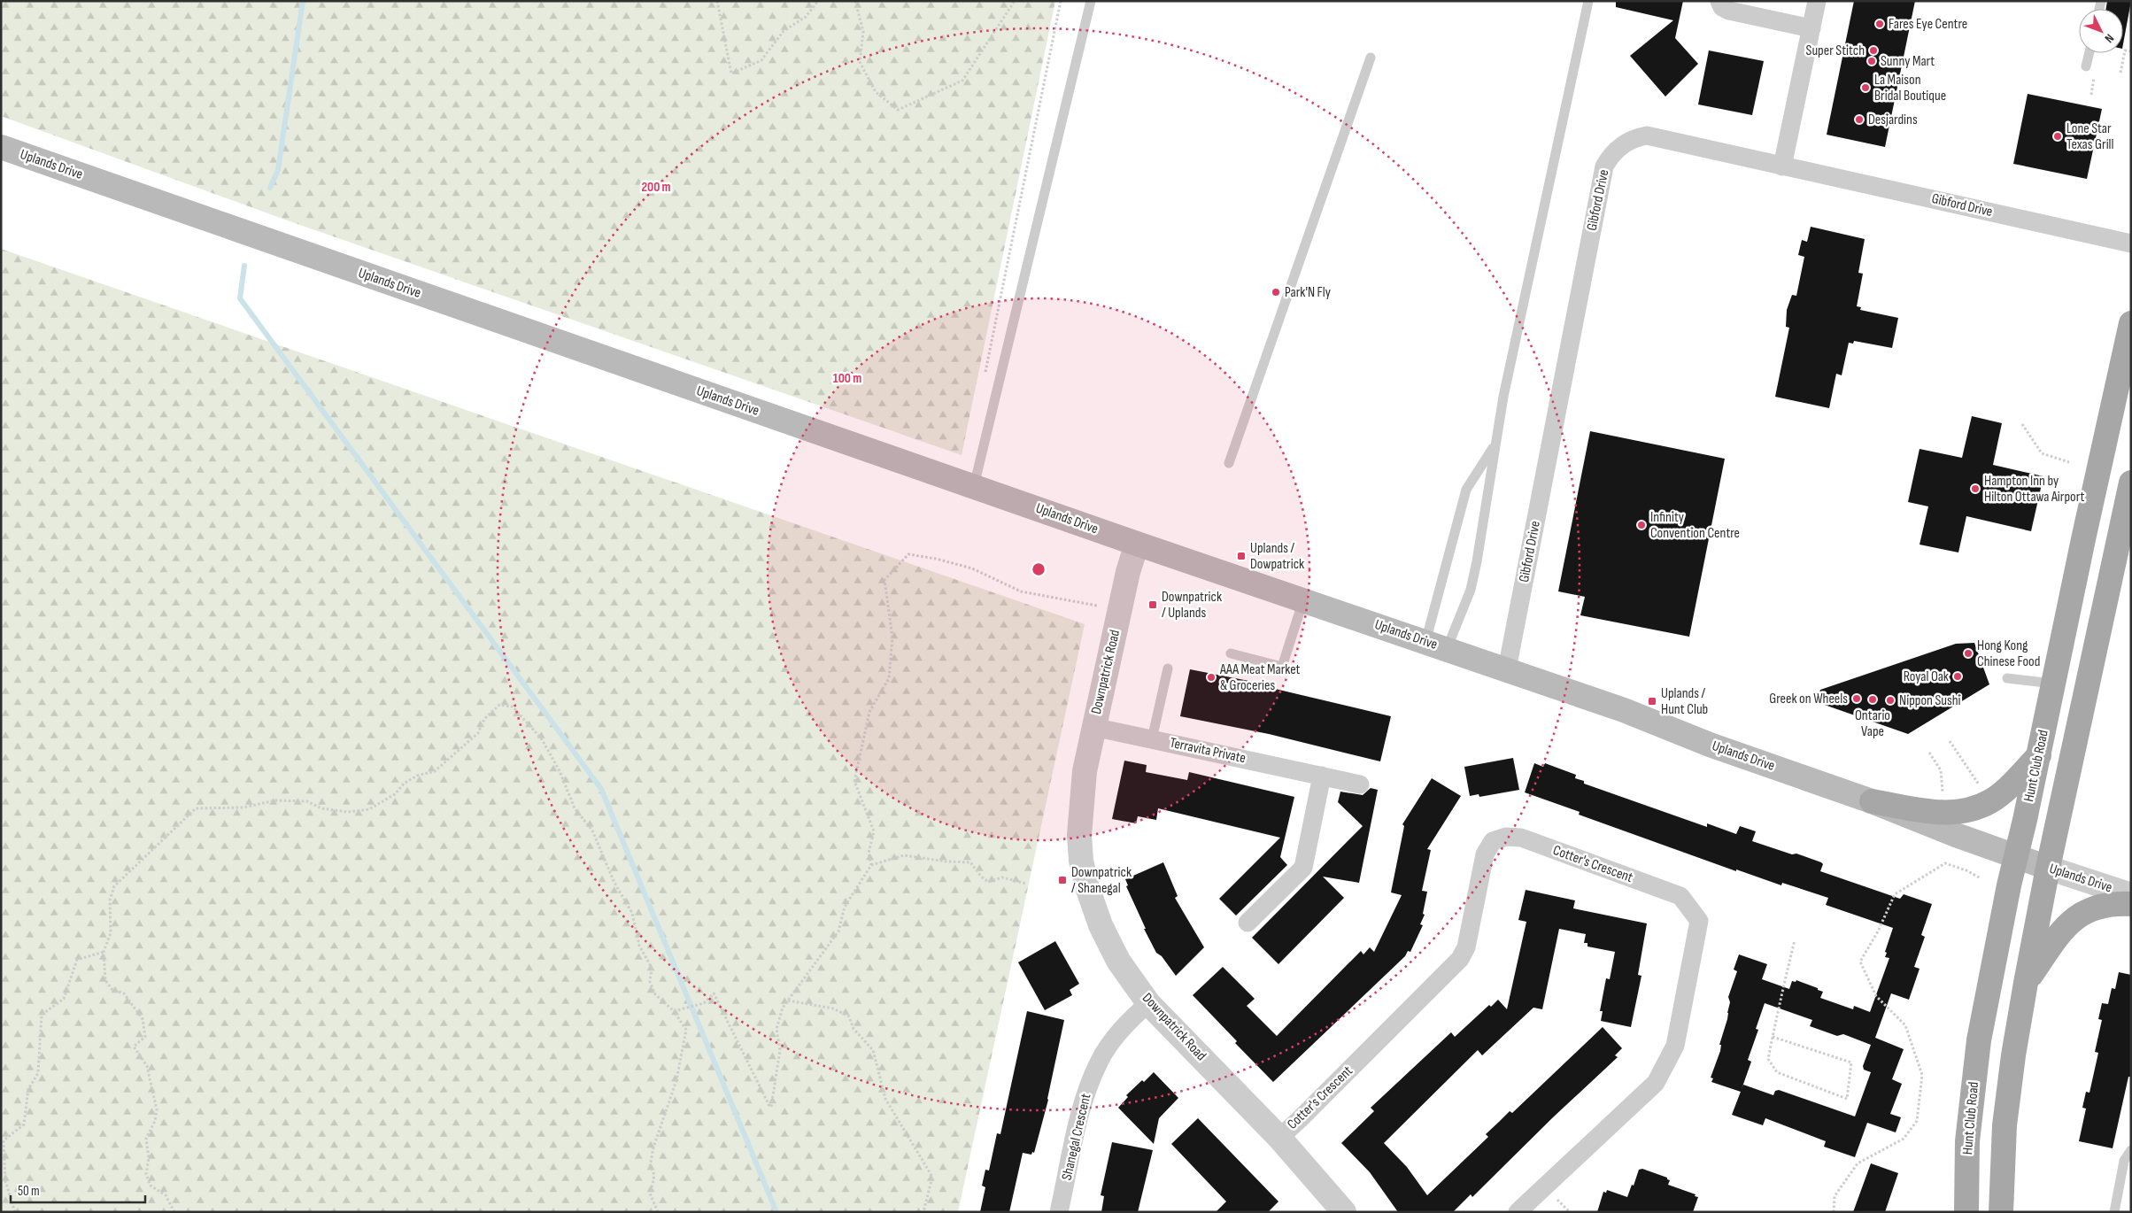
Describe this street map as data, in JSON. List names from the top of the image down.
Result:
{
  "streets": {
    "main road": ["Uplands Drive", "Hunt Club Road"],
    "street": [
      "Gibford Drive",
      "Downpatrick Road",
      "Terravita Private",
      "Cotter's Crescent",
      "Shanegal Crescent"
    ]
  },
  "crossings": [
    ["Uplands Drive", "Gibford Drive"],
    ["Uplands Drive", "Downpatrick Road"],
    ["Uplands Drive", "Hunt Club Road"],
    ["Downpatrick Road", "Terravita Private"],
    ["Downpatrick Road", "Cotter's Crescent"],
    ["Downpatrick Road", "Shanegal Crescent"]
  ],
  "places": {
    "other": [
      "Fares Eye Centre",
      "Super Stitch",
      "Sunny Mart",
      "La Maison Bridal Boutique",
      "Desjardins",
      "Lone Star Texas Grill",
      "Park'N Fly",
      "Hampton Inn by Hilton Ottawa Airport",
      "Infinity Convention Centre",
      "Hong Kong Chinese Food",
      "Royal Oak",
      "AAA Meat Market & Groceries",
      "Greek on Wheels",
      "Ontario Vape",
      "Nippon Sushi"
    ],
    "transit": [
      "Uplands / Dowpatrick",
      "Downpatrick / Uplands",
      "Uplands / Hunt Club",
      "Downpatrick / Shanegal"
    ]
  },
  "scale_bar": "50 m",
  "north": "bottom right",
  "rings": ["200 m", "100 m"]
}
